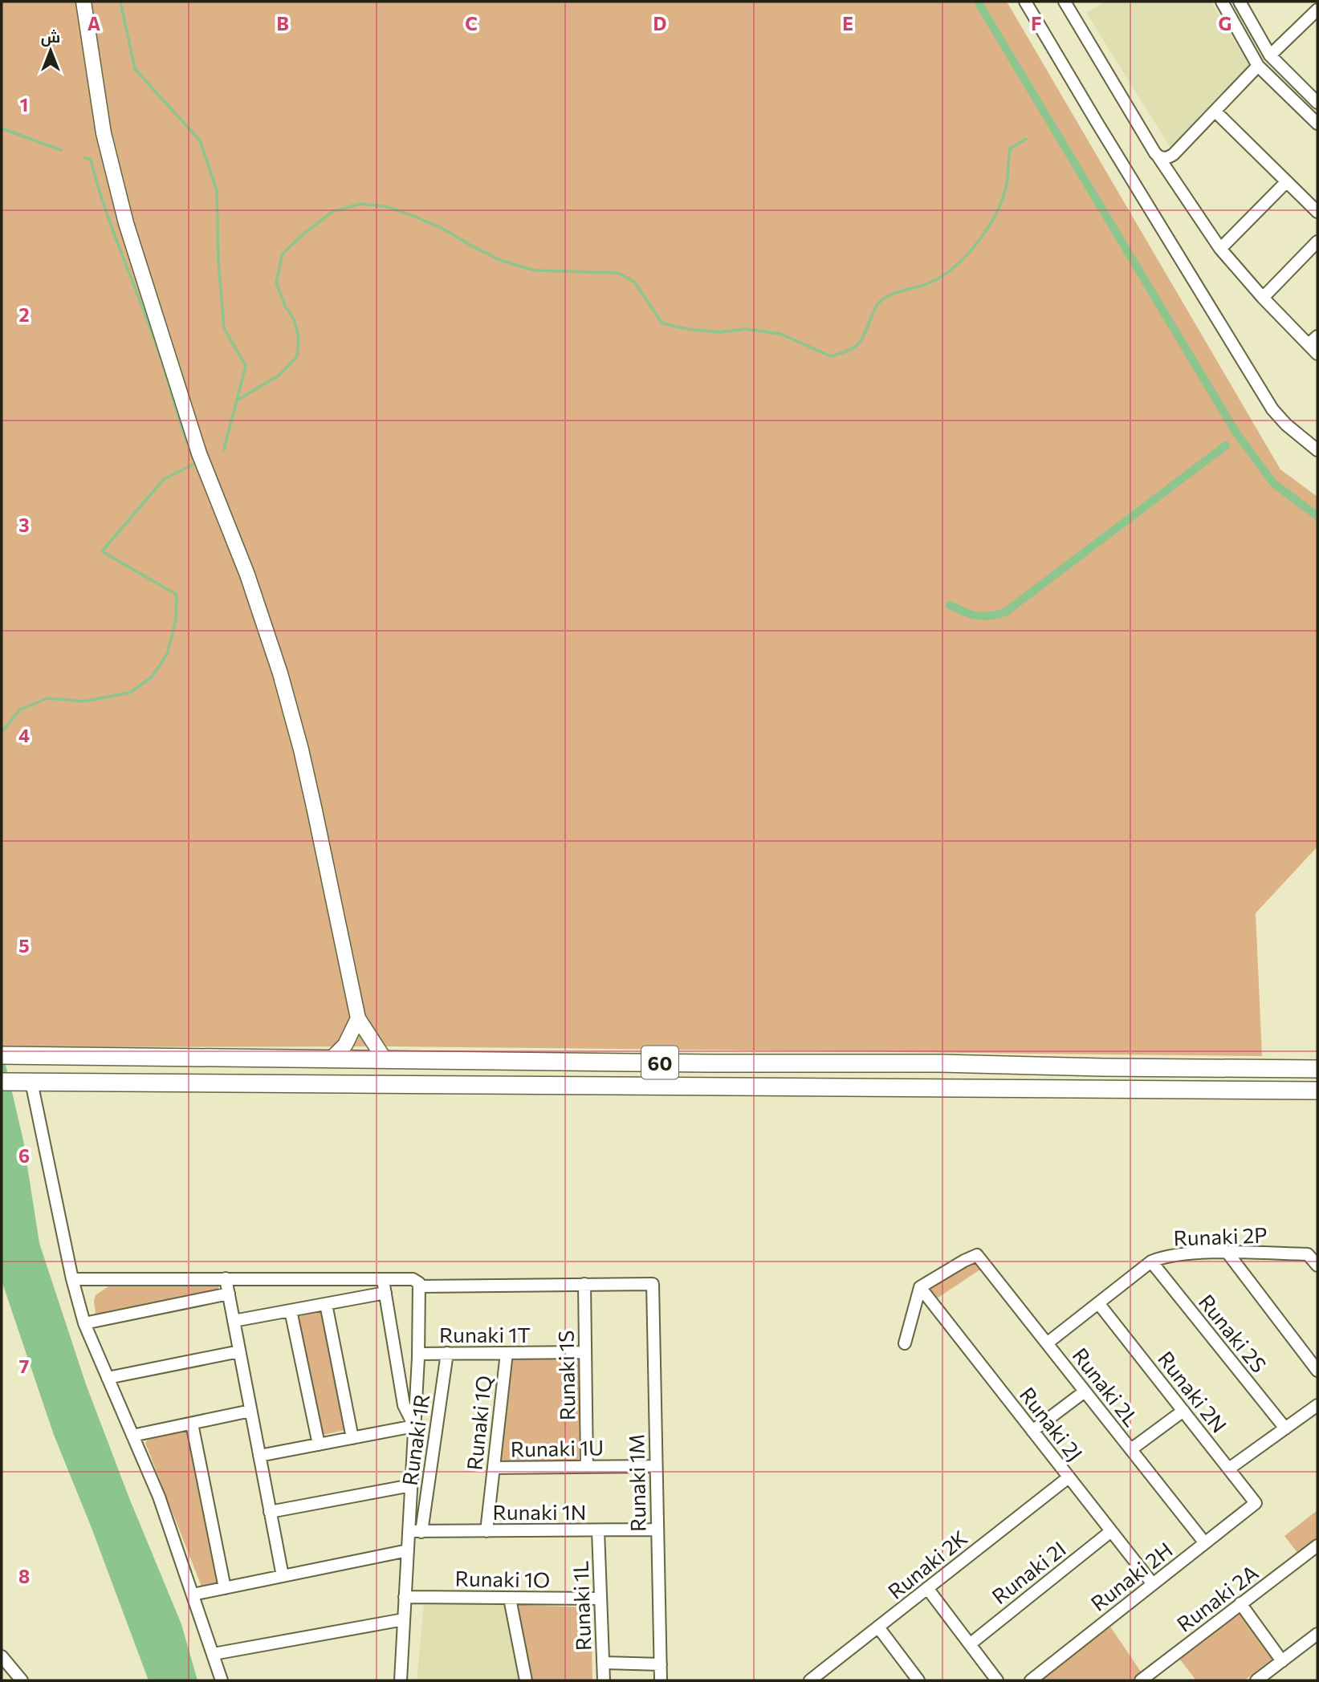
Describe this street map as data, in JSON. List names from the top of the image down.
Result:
{
  "streets": {
    "highway": ["60"],
    "street": [
      "Runaki 2P",
      "Runaki 2S",
      "Runaki 1T",
      "Runaki 1S",
      "Runaki 2L",
      "Runaki 2N",
      "Runaki 1Q",
      "Runaki 2J",
      "Runaki 1R",
      "Runaki 1U",
      "Runaki 1M",
      "Runaki 1N",
      "Runaki 2K",
      "Runaki 2I",
      "Runaki 2H",
      "Runaki 1O",
      "Runaki 2A",
      "Runaki 1L"
    ]
  },
  "crossings": [
    ["Runaki 2P", "Runaki 2S"],
    ["Runaki 2P", "Runaki 2L"],
    ["Runaki 2P", "Runaki 2N"],
    ["Runaki 1T", "Runaki 1S"],
    ["Runaki 1T", "Runaki 1Q"],
    ["Runaki 1T", "Runaki 1R"],
    ["Runaki 1S", "Runaki 1U"],
    ["Runaki 1S", "Runaki 1M"],
    ["Runaki 2L", "Runaki 2J"],
    ["Runaki 2L", "Runaki 2H"],
    ["Runaki 2N", "Runaki 2H"],
    ["Runaki 1Q", "Runaki 1U"],
    ["Runaki 1Q", "Runaki 1N"],
    ["Runaki 2J", "Runaki 2K"],
    ["Runaki 2J", "Runaki 2I"],
    ["Runaki 2J", "Runaki 2H"],
    ["Runaki 1R", "Runaki 1N"],
    ["Runaki 1U", "Runaki 1M"],
    ["Runaki 1M", "Runaki 1N"],
    ["Runaki 1N", "Runaki 1L"],
    ["Runaki 1O", "Runaki 1L"]
  ],
  "north": "top",
  "grid": {
    "columns": [
      "A",
      "B",
      "C",
      "D",
      "E",
      "F",
      "G"
    ],
    "rows": [
      "1",
      "2",
      "3",
      "4",
      "5",
      "6",
      "7",
      "8"
    ]
  }
}
